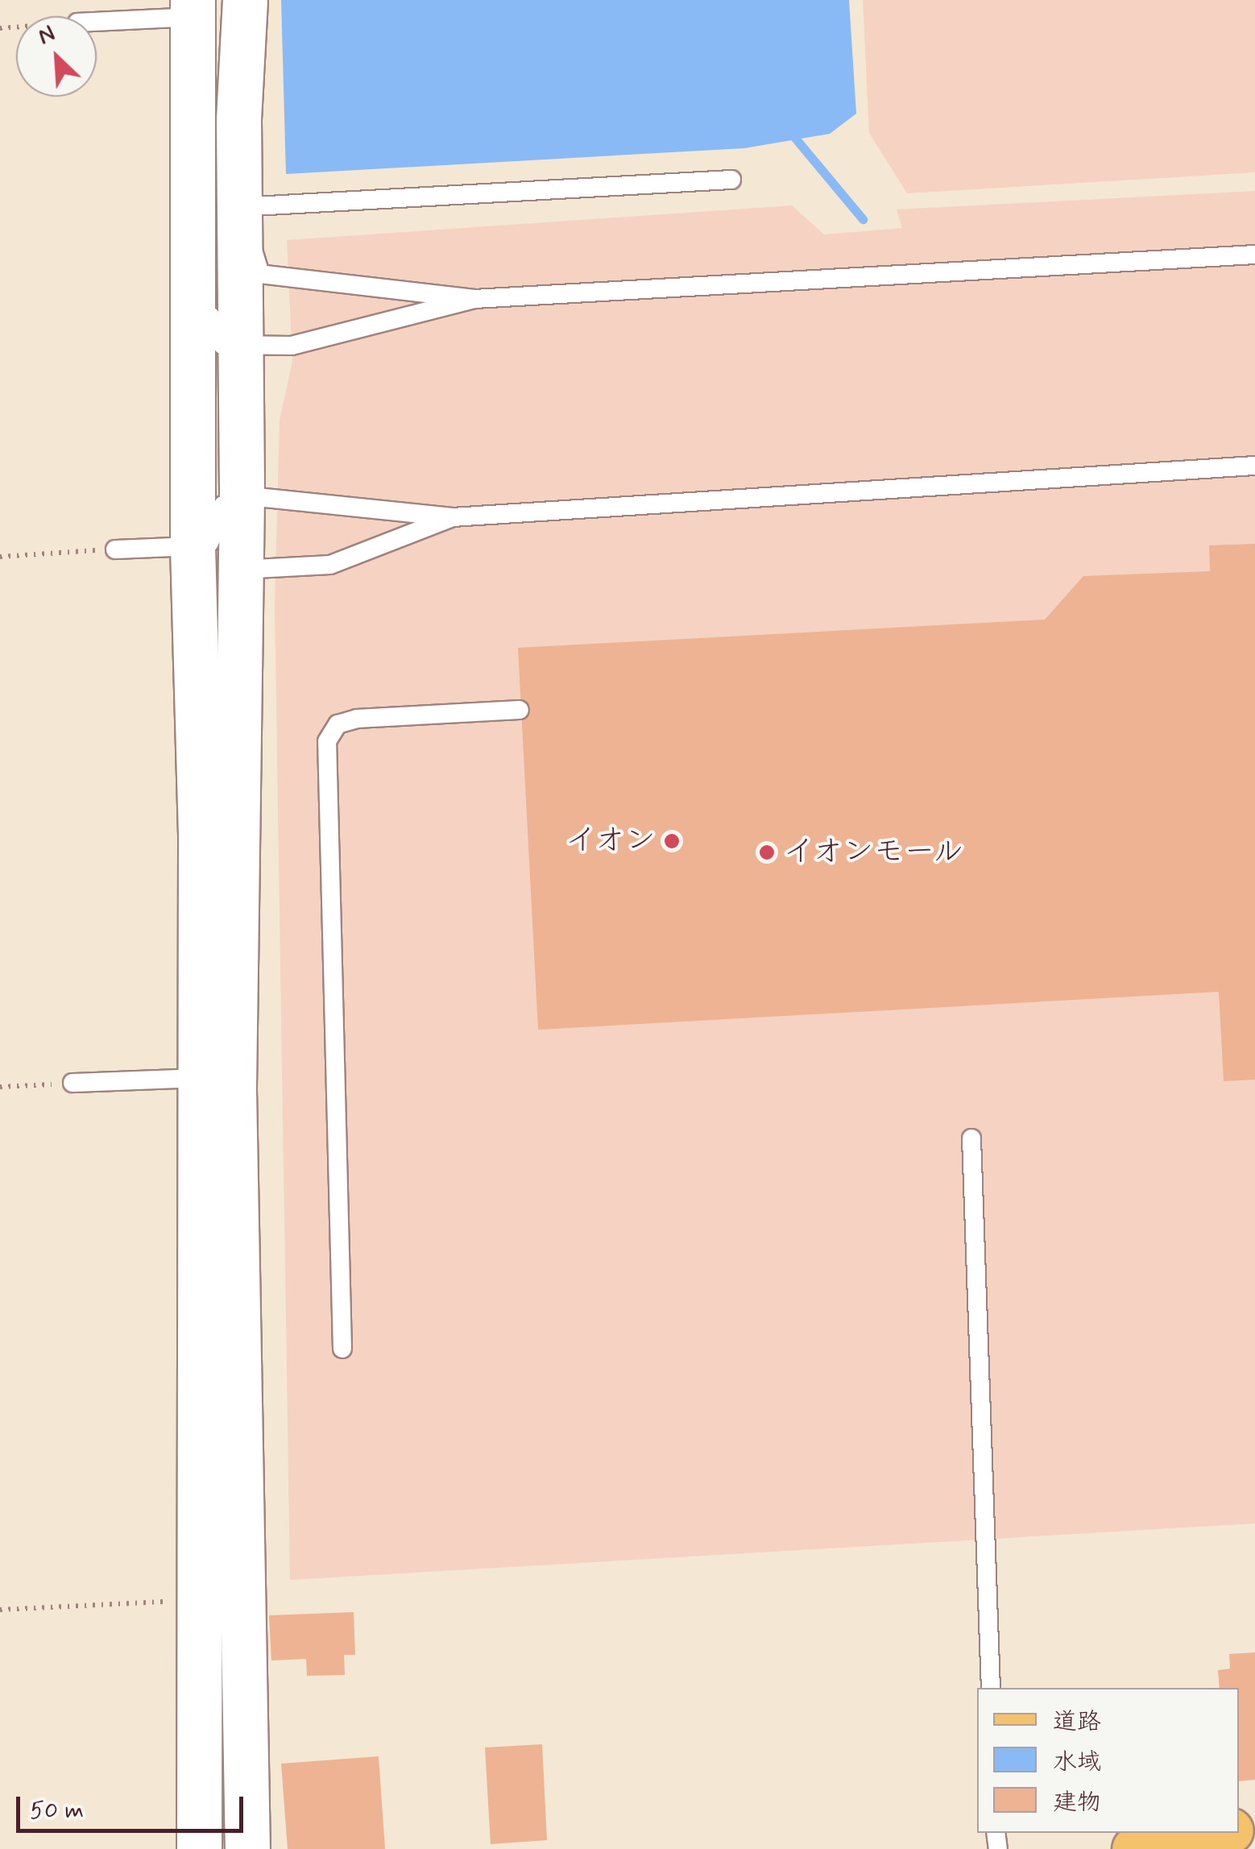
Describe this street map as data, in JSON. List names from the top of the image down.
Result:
{
  "places": ["イオン", "イオンモール"],
  "legend": ["道路", "水域", "建物"],
  "scale_bar": "50 m",
  "north": "top left"
}
